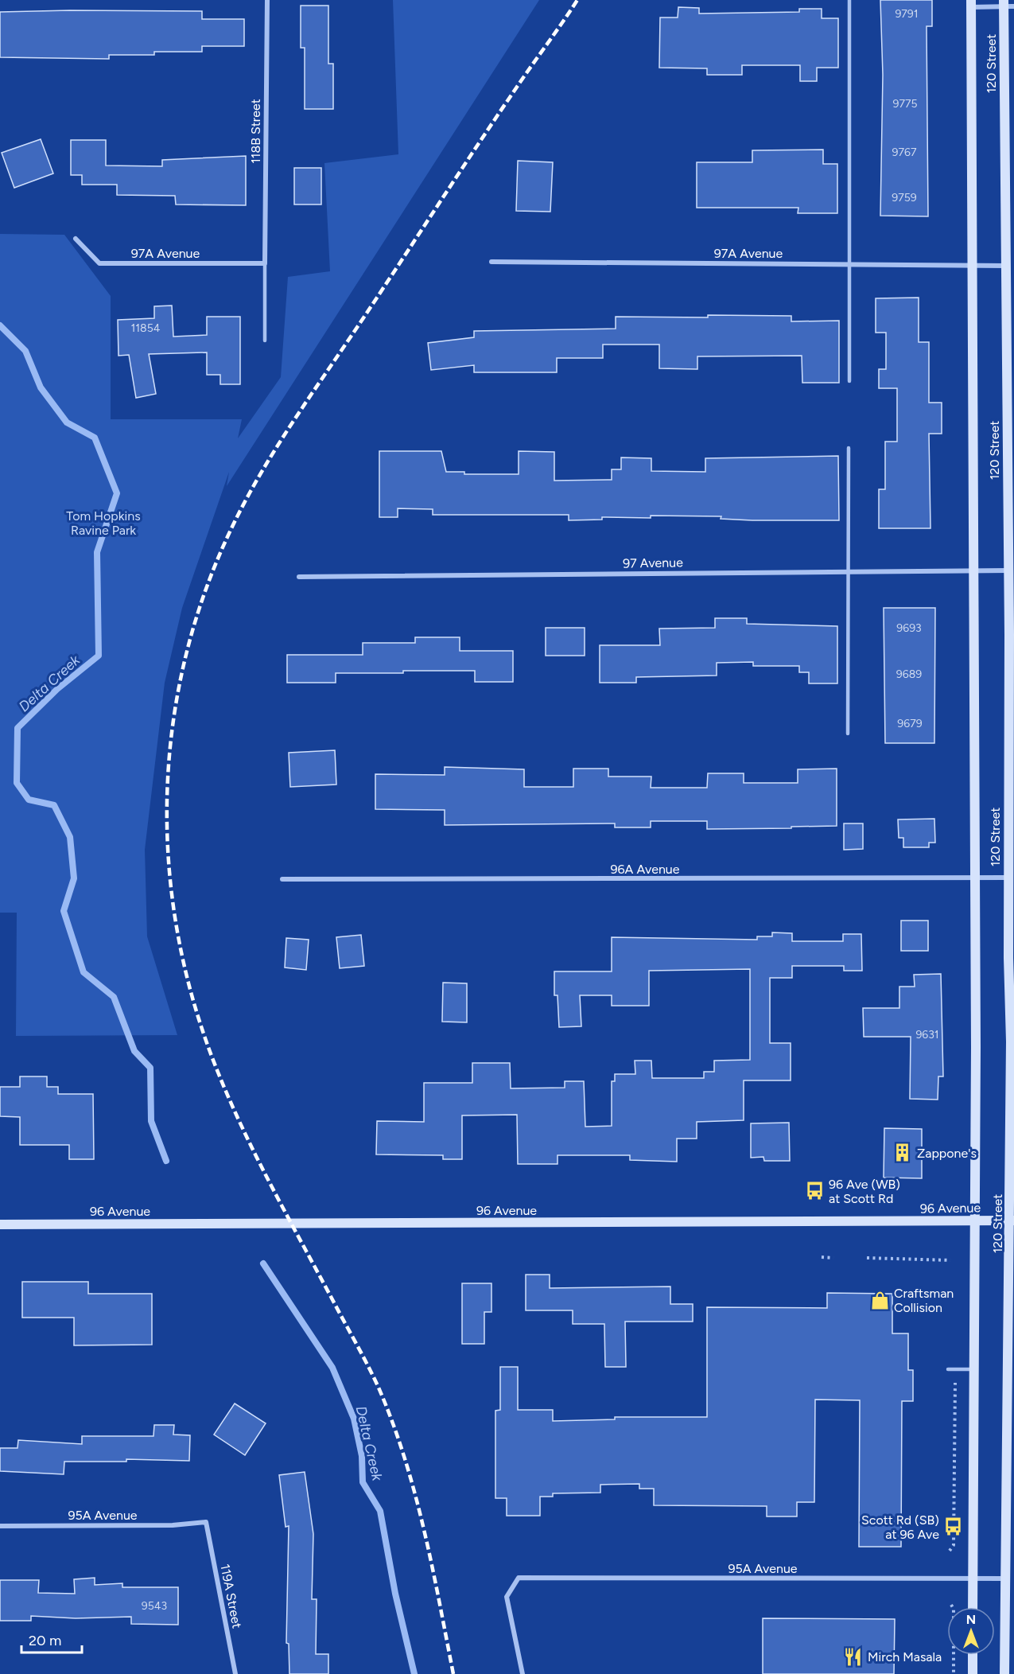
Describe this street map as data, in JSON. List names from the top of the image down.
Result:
{
  "streets": {
    "main road": ["120 Street", "96 Avenue"],
    "street": [
      "118B Street",
      "97A Avenue",
      "97 Avenue",
      "96A Avenue",
      "95A Avenue",
      "119A Street"
    ]
  },
  "crossings": [
    ["120 Street", "97A Avenue"],
    ["120 Street", "97 Avenue"],
    ["120 Street", "96A Avenue"],
    ["120 Street", "96 Avenue"],
    ["120 Street", "95A Avenue"],
    ["118B Street", "97A Avenue"],
    ["95A Avenue", "119A Street"]
  ],
  "water": ["Delta Creek"],
  "parks": ["Tom Hopkins Ravine Park"],
  "places": {
    "building": ["Zappone's"],
    "bus stop": ["96 Ave (WB) at Scott Rd", "Scott Rd (SB) at 96 Ave"],
    "shop": ["Craftsman Collision"],
    "restaurant": ["Mirch Masala"]
  },
  "house_numbers": [
    "9791",
    "9775",
    "9767",
    "9759",
    "11854",
    "9693",
    "9689",
    "9679",
    "9631",
    "9543"
  ],
  "scale_bar": "20 m",
  "north": "top"
}
